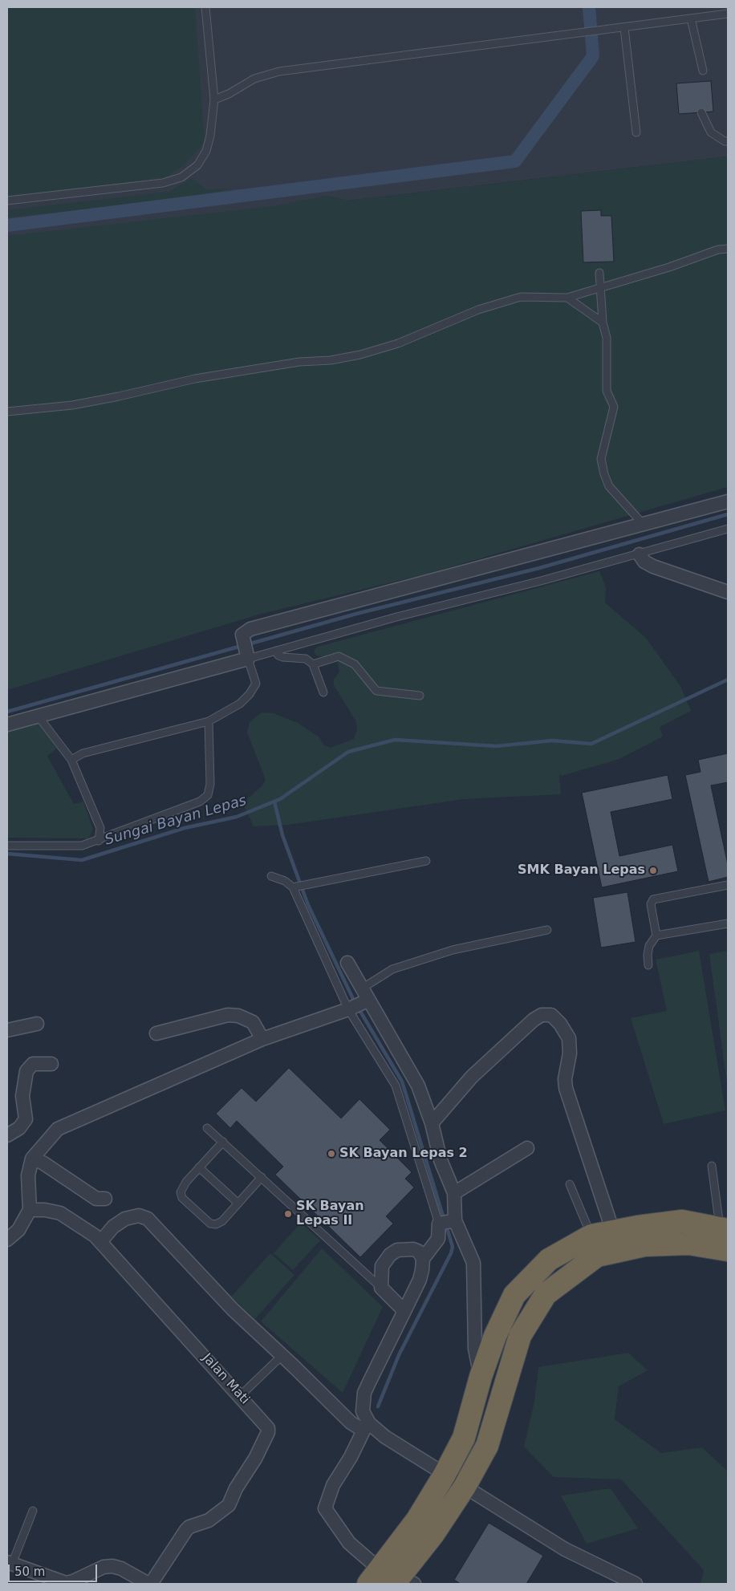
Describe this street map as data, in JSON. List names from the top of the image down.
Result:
{
  "streets": {
    "street": ["Jalan Mati"]
  },
  "water": ["Sungai Bayan Lepas"],
  "places": ["SMK Bayan Lepas", "SK Bayan Lepas 2", "SK Bayan Lepas II"],
  "scale_bar": "50 m"
}
